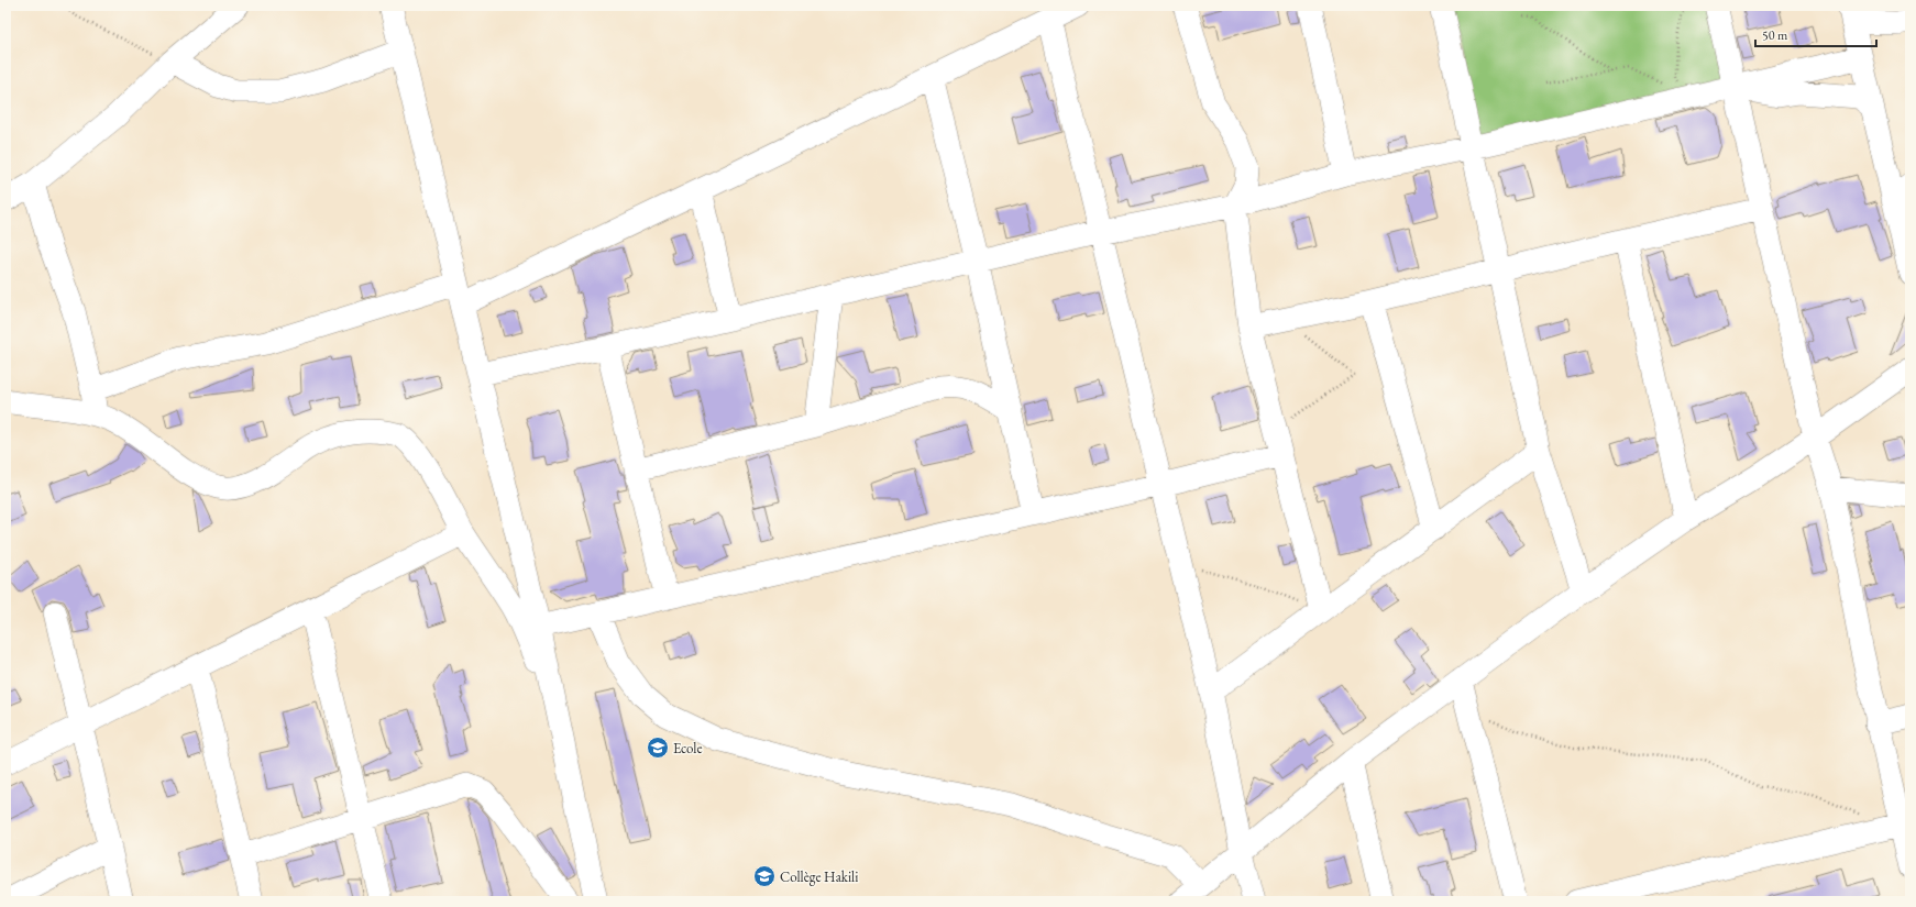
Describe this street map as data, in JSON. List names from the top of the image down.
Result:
{
  "places": {
    "school or university": ["Ecole", "Collège Hakili"]
  },
  "scale_bar": "50 m"
}
